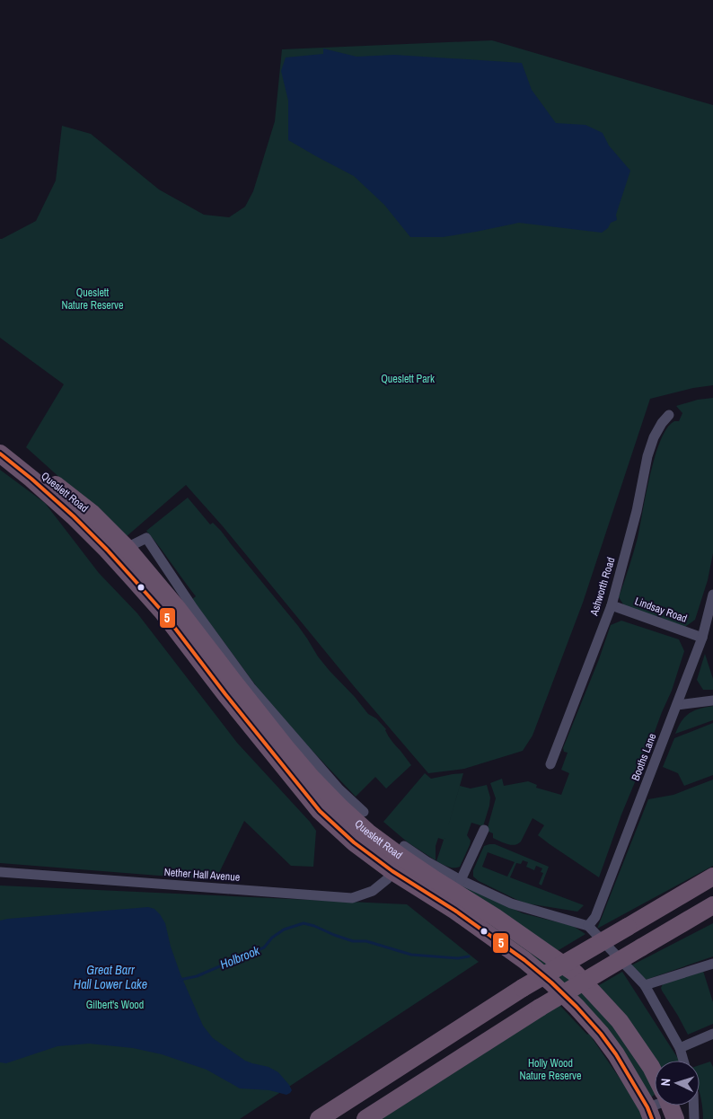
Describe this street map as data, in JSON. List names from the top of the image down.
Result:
{
  "streets": {
    "highway": ["Queslett Road"],
    "street": [
      "Ashworth Road",
      "Lindsay Road",
      "Booths Lane",
      "Nether Hall Avenue"
    ]
  },
  "crossings": [
    ["Queslett Road", "Booths Lane"],
    ["Queslett Road", "Nether Hall Avenue"],
    ["Ashworth Road", "Lindsay Road"],
    ["Lindsay Road", "Booths Lane"]
  ],
  "water": ["Holbrook", "Great Barr Hall Lower Lake"],
  "parks": [
    "Queslett Nature Reserve",
    "Queslett Park",
    "Gilbert's Wood",
    "Holly Wood Nature Reserve"
  ],
  "lines": ["transit line 5"],
  "north": "left"
}
